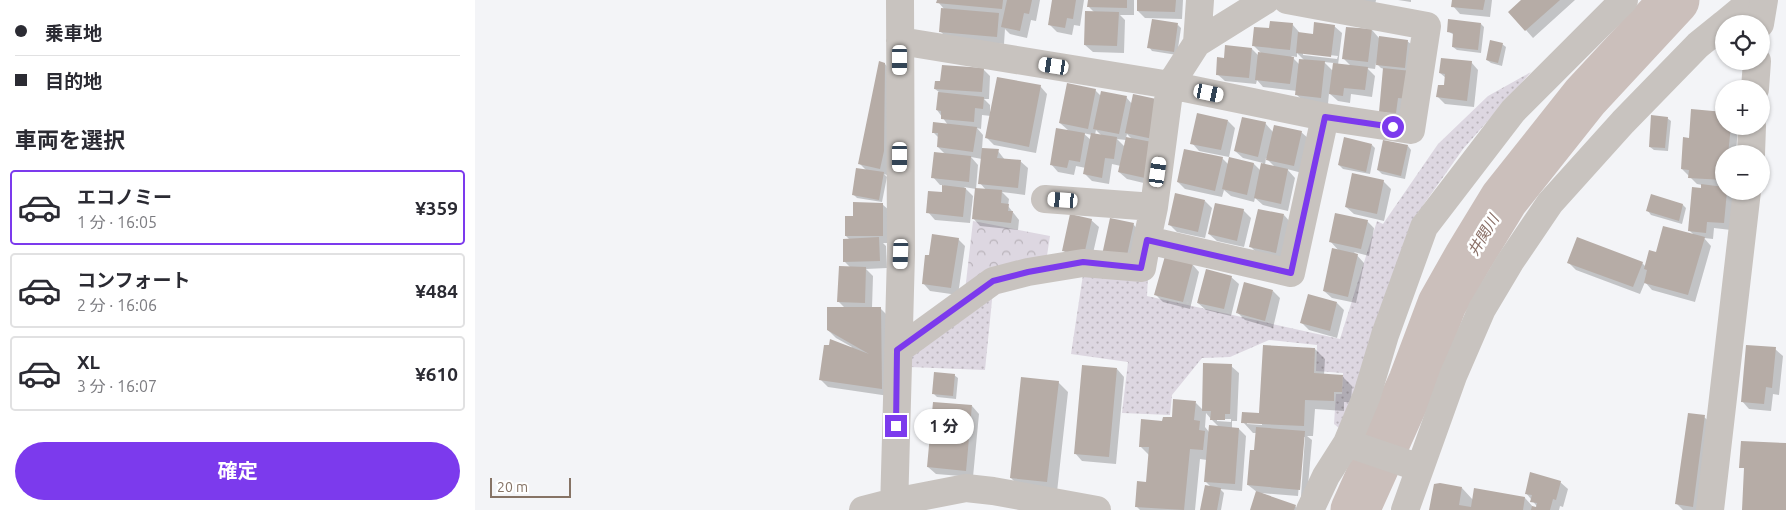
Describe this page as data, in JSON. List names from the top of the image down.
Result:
{
  "water": ["井関川"],
  "scale_bar": "20 m",
  "page": {
    "banner": ["乗車地", "目的地"],
    "map_buttons": ["+", "−"],
    "heading": "車両を選択",
    "list": [
      {
        "name": "エコノミー",
        "note": "1 分 · 16:05",
        "value": "¥359"
      },
      {
        "name": "コンフォート",
        "note": "2 分 · 16:06",
        "value": "¥484"
      },
      {
        "name": "XL",
        "note": "3 分 · 16:07",
        "value": "¥610"
      }
    ],
    "bubble": "1 分",
    "buttons": "確定",
    "scale": "20 m"
  }
}
